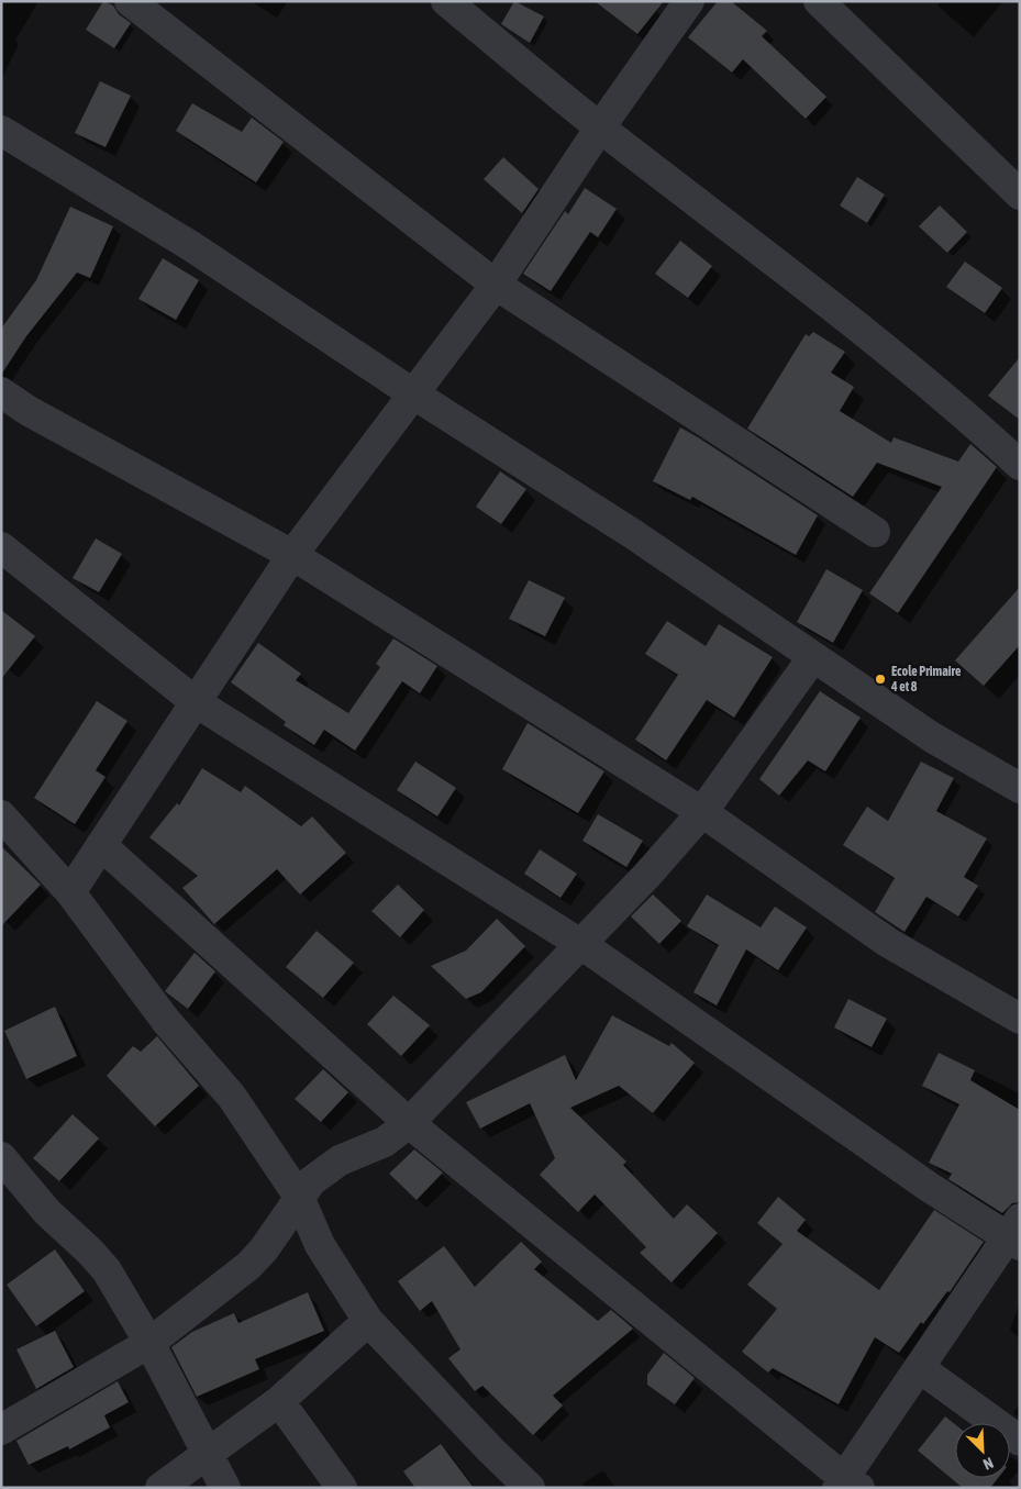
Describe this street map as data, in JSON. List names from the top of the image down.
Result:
{
  "places": ["Ecole Primaire 4 et 8"],
  "north": "bottom right"
}
